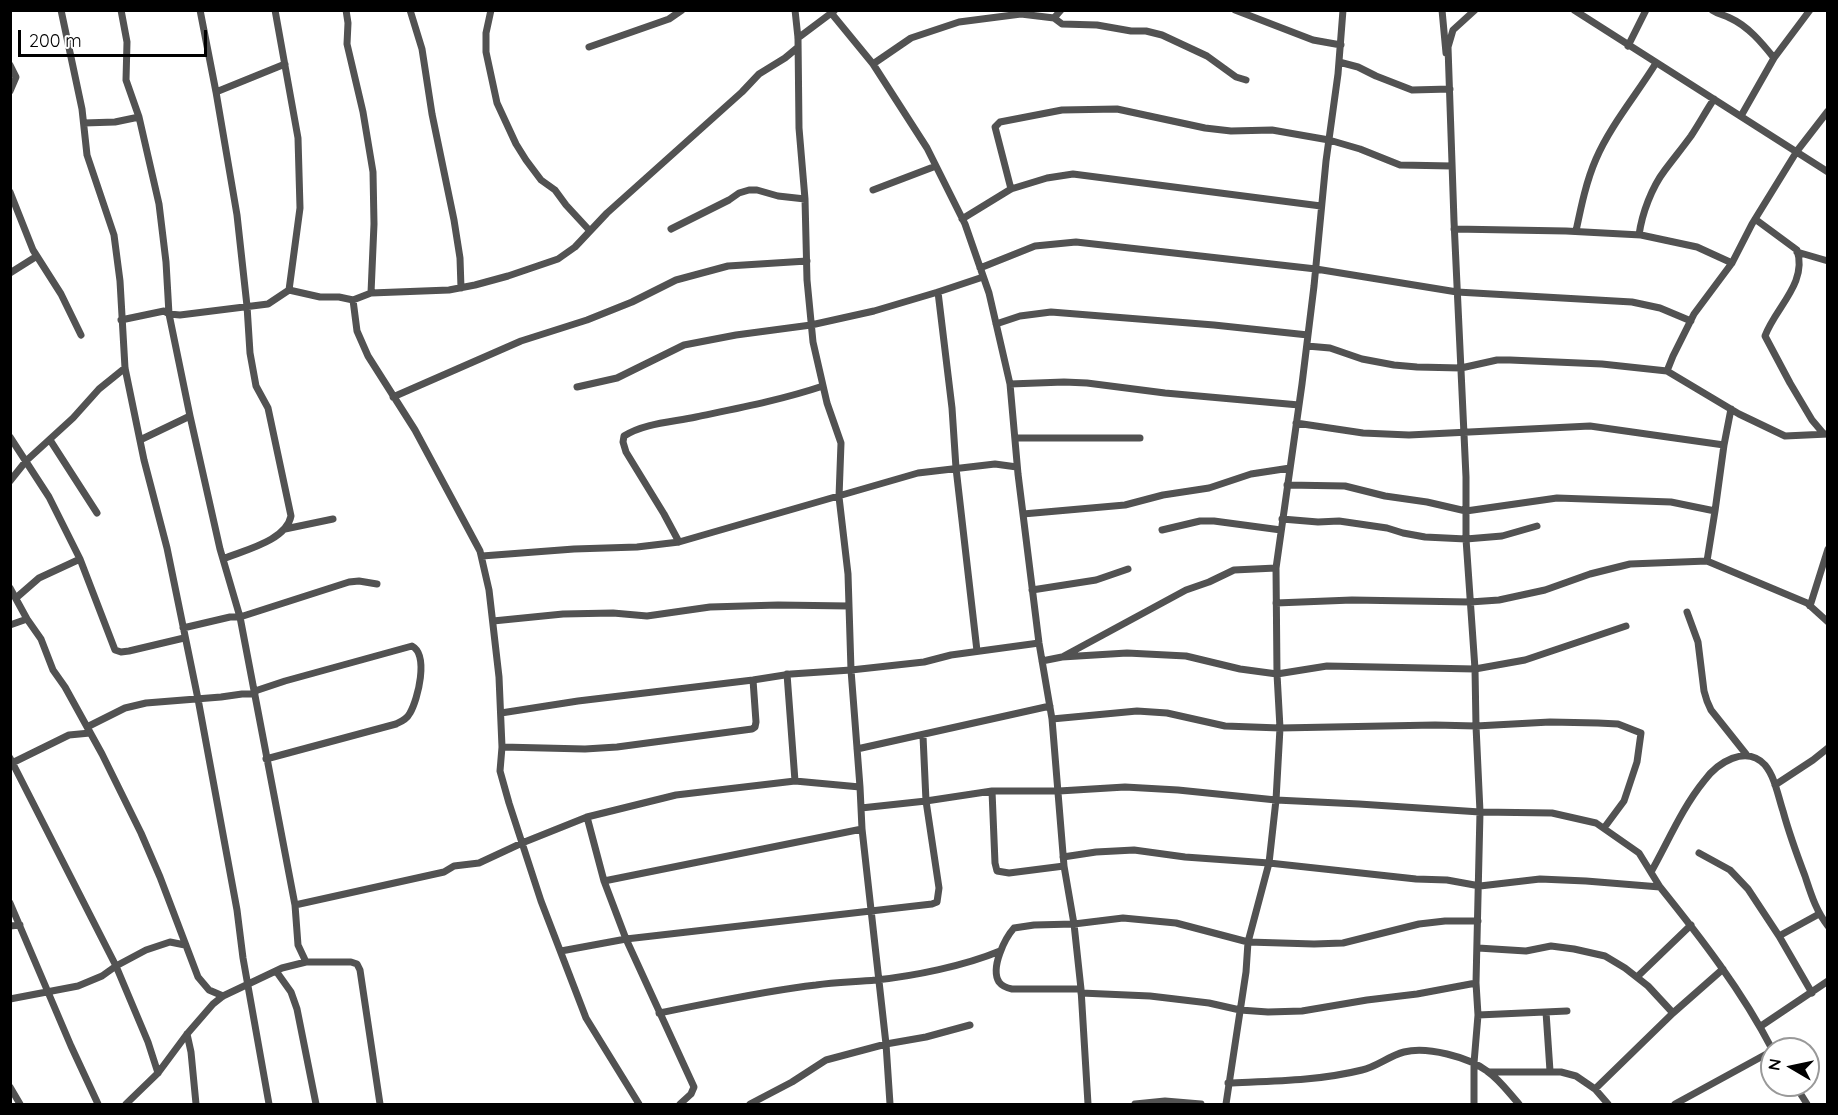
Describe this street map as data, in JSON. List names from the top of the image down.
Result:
{
  "scale_bar": "200 m",
  "north": "left"
}
